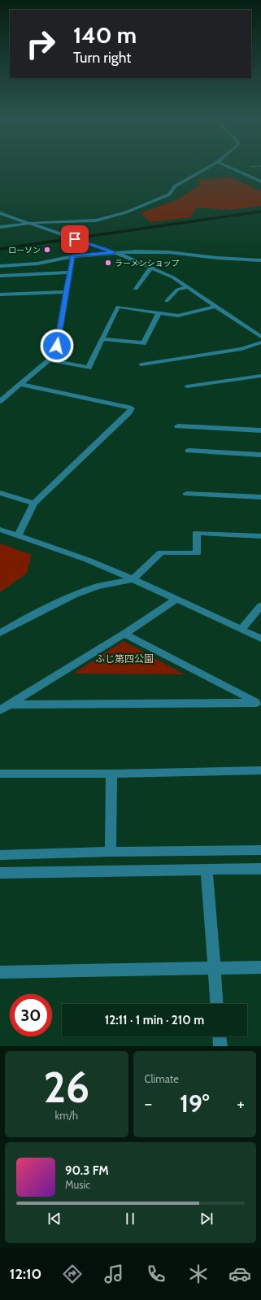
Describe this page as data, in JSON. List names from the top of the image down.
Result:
{
  "parks": ["ふじ第四公園"],
  "places": ["ローソン", "ラーメンショップ"],
  "page": {
    "turn": ["140 m", "Turn right"],
    "limit": "30",
    "trip": "12:11 · 1 min · 210 m",
    "tile": [
      ["26", "km/h"],
      "Climate"
    ],
    "heat": ["−", "19°", "+"],
    "song": ["90.3 FM", "Music"],
    "tabs": "12:10"
  }
}
